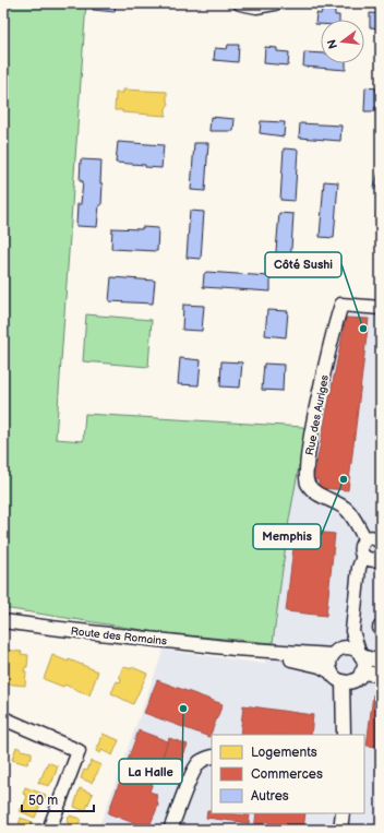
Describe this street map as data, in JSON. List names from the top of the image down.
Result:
{
  "streets": {
    "street": ["Rue des Auriges", "Route des Romains"]
  },
  "places": ["Côté Sushi", "Memphis", "La Halle"],
  "legend": ["Logements", "Commerces", "Autres"],
  "scale_bar": "50 m",
  "north": "left"
}
